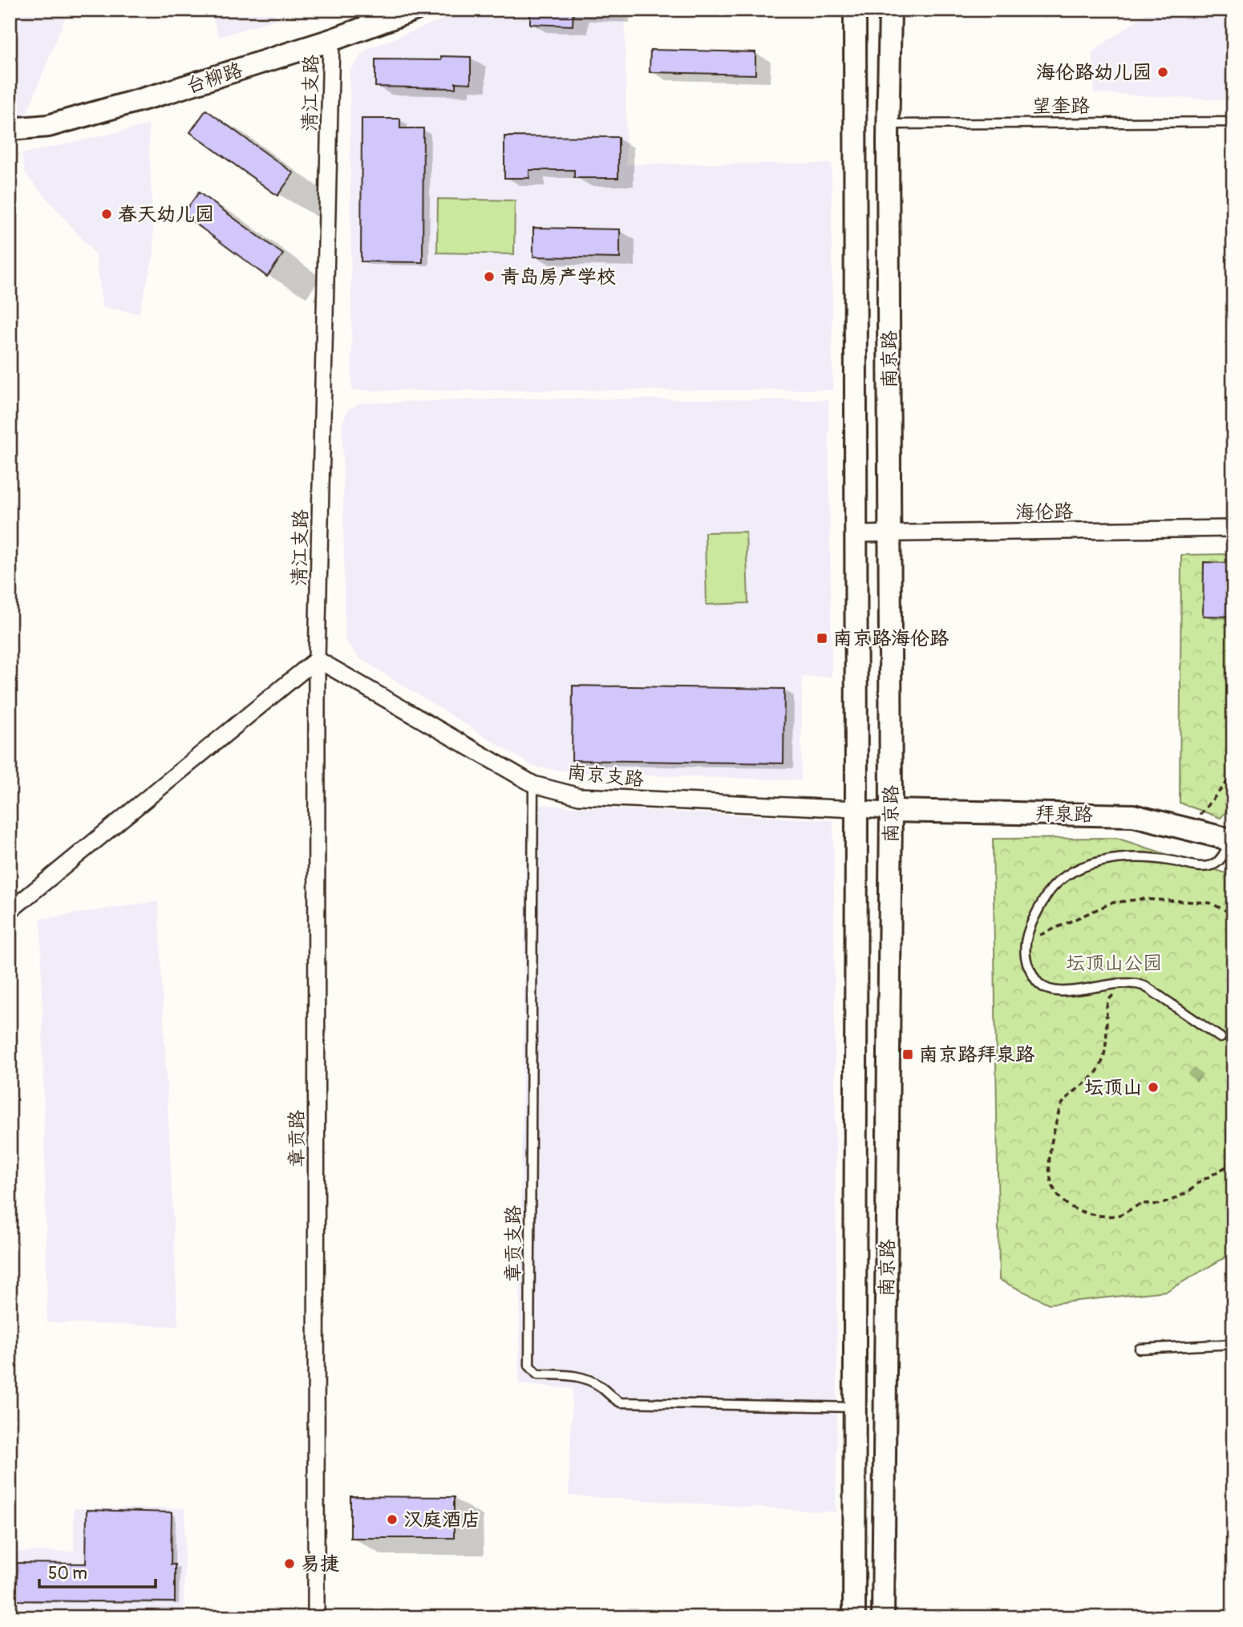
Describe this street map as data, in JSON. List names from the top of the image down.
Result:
{
  "streets": {
    "main road": ["台柳路", "南京路", "拜泉路"],
    "street": [
      "清江支路",
      "海伦路",
      "南京支路",
      "章贡路"
    ],
    "lane": ["望奎路", "章贡支路"]
  },
  "crossings": [
    ["台柳路", "清江支路"],
    ["清江支路", "南京支路"],
    ["清江支路", "章贡路"],
    ["望奎路", "南京路"],
    ["南京路", "海伦路"],
    ["南京路", "南京支路"],
    ["南京路", "拜泉路"],
    ["南京路", "章贡支路"],
    ["南京支路", "拜泉路"],
    ["南京支路", "章贡路"],
    ["南京支路", "章贡支路"]
  ],
  "parks": ["坛顶山公园"],
  "places": {
    "other": [
      "海伦路幼儿园",
      "春天幼儿园",
      "青岛房产学校",
      "坛顶山",
      "汉庭酒店",
      "易捷"
    ],
    "transit": ["南京路海伦路", "南京路拜泉路"]
  },
  "scale_bar": "50 m"
}
